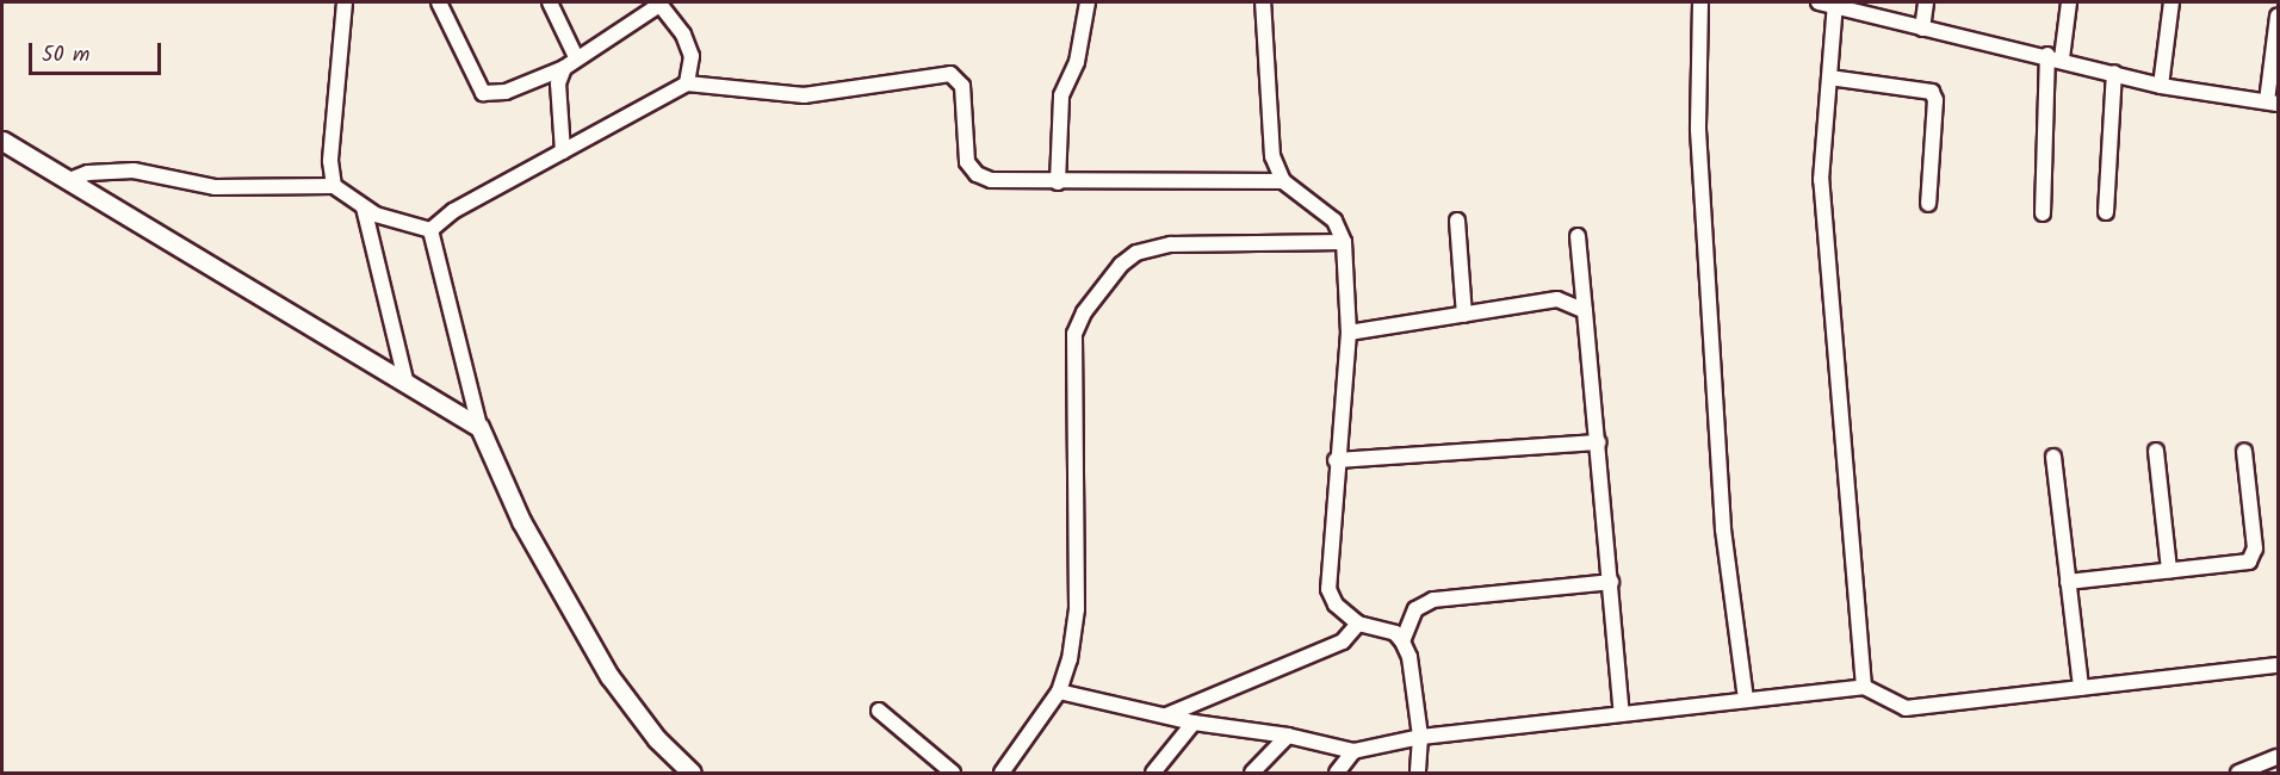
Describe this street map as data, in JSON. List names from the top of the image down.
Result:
{
  "scale_bar": "50 m"
}
